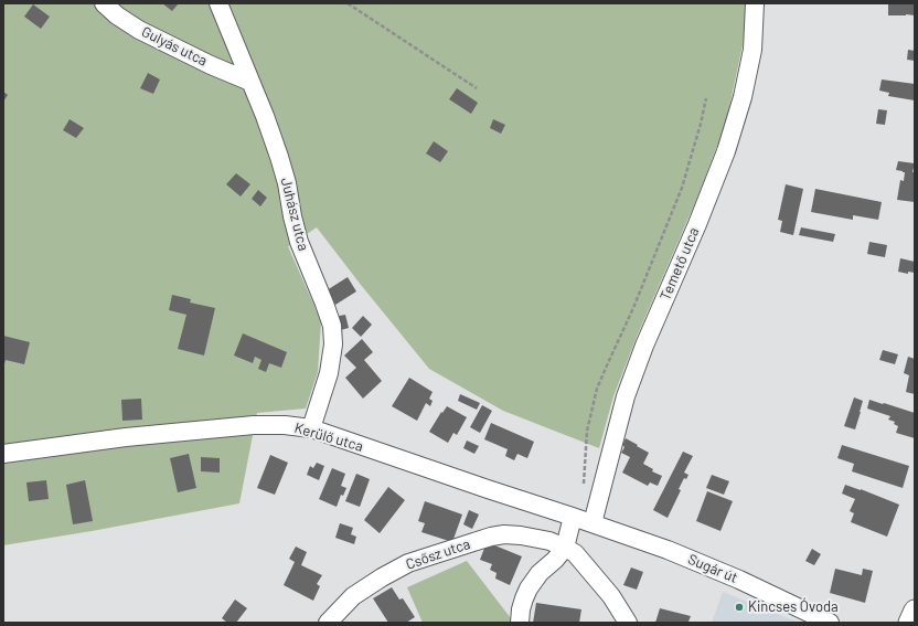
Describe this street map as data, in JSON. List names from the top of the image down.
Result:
{
  "streets": {
    "street": [
      "Gulyás utca",
      "Juhász utca",
      "Temető utca",
      "Kerülő utca",
      "Csősz utca",
      "Sugár út"
    ]
  },
  "crossings": [
    ["Gulyás utca", "Juhász utca"],
    ["Juhász utca", "Kerülő utca"],
    ["Temető utca", "Kerülő utca"],
    ["Temető utca", "Sugár út"],
    ["Kerülő utca", "Sugár út"]
  ],
  "places": ["Kincses Óvoda"]
}
